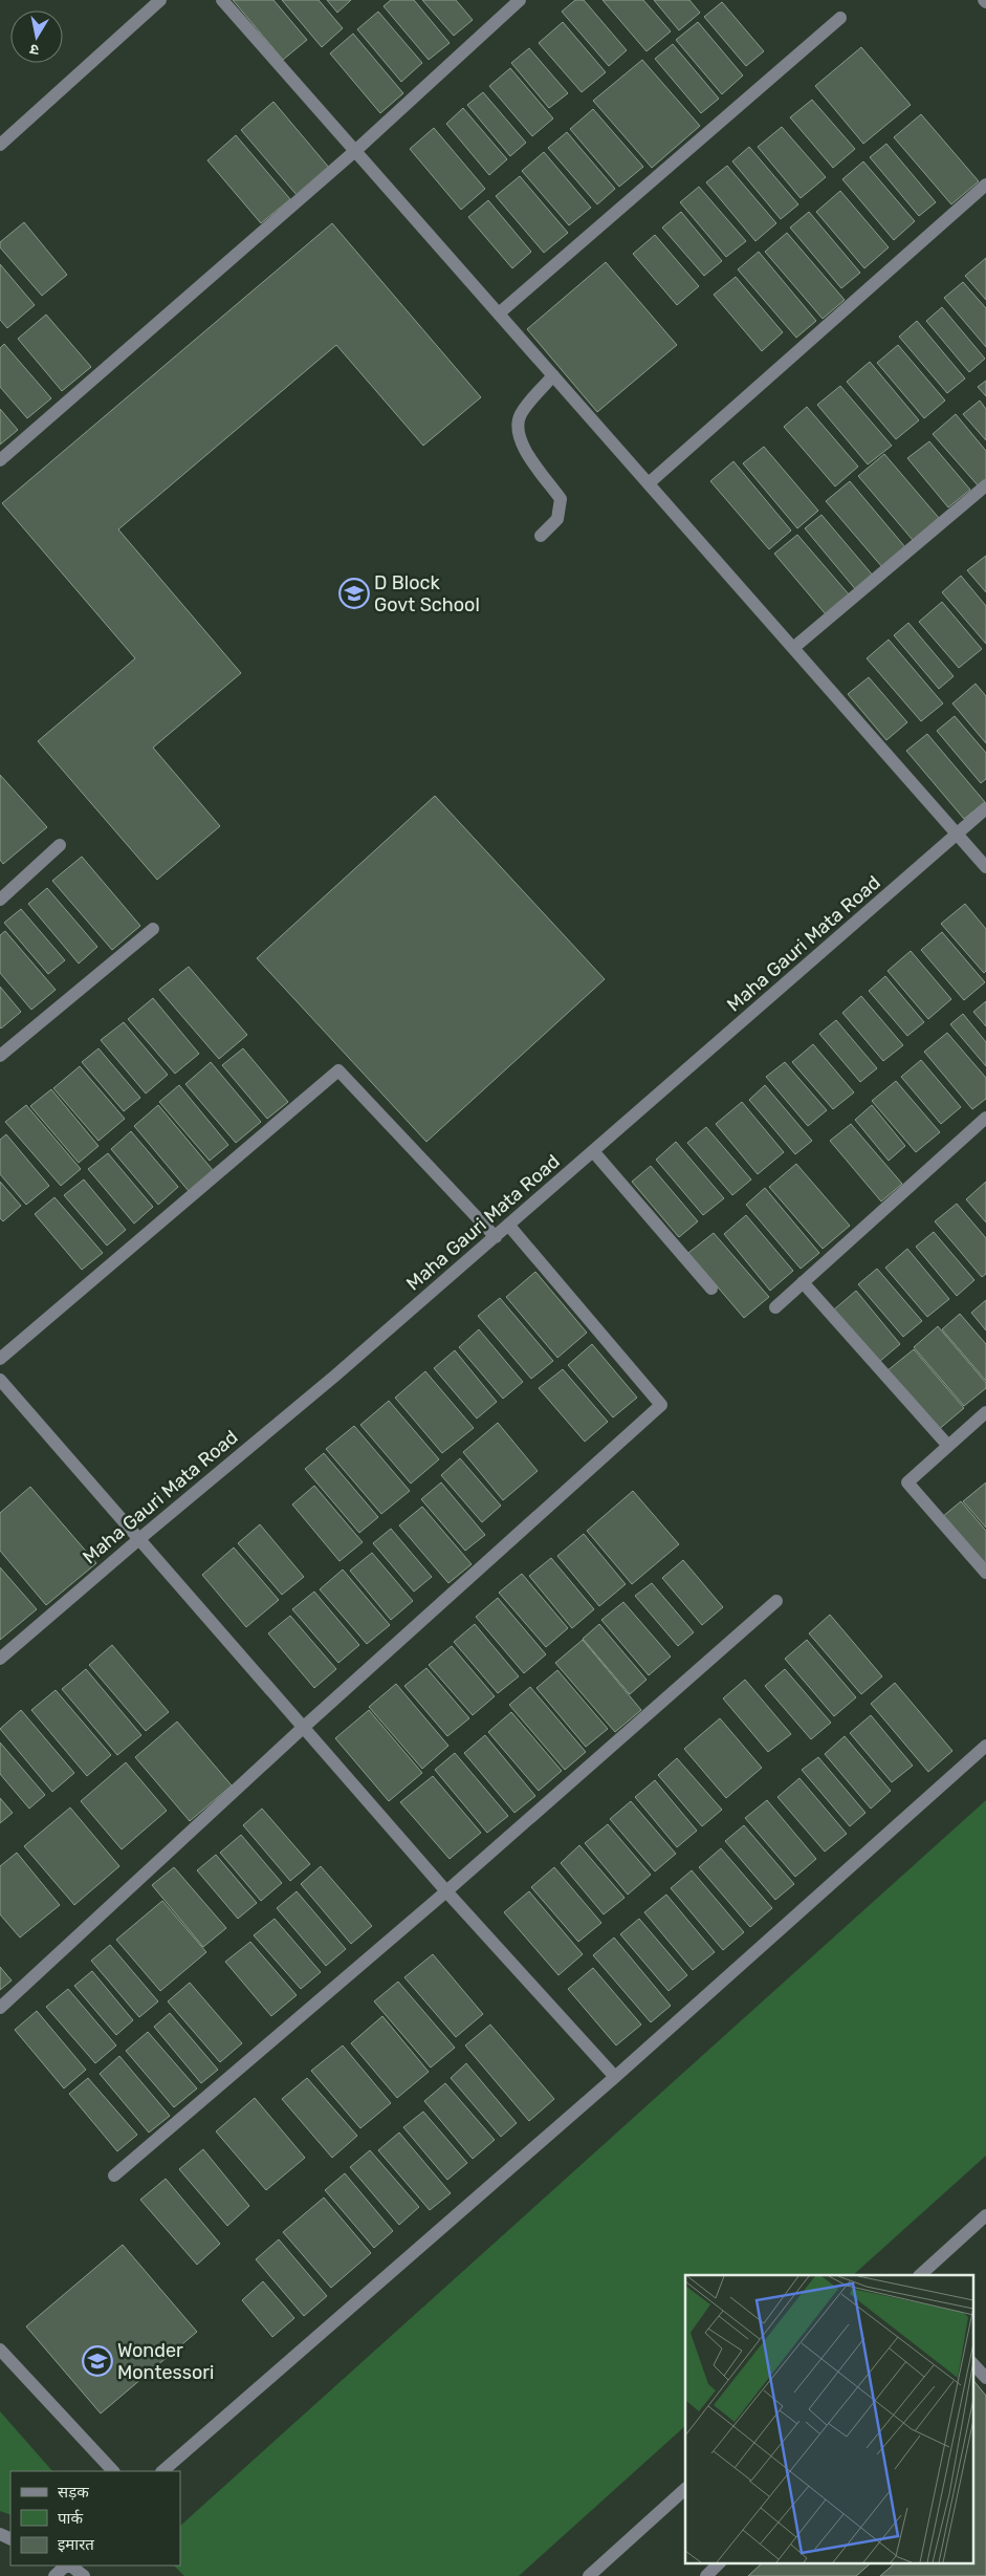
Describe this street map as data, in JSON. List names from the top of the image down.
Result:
{
  "streets": {
    "street": ["Maha Gauri Mata Road"]
  },
  "places": {
    "school or university": ["D Block Govt School", "Wonder Montessori"]
  },
  "legend": ["सड़क", "पार्क", "इमारत"],
  "north": "bottom"
}
